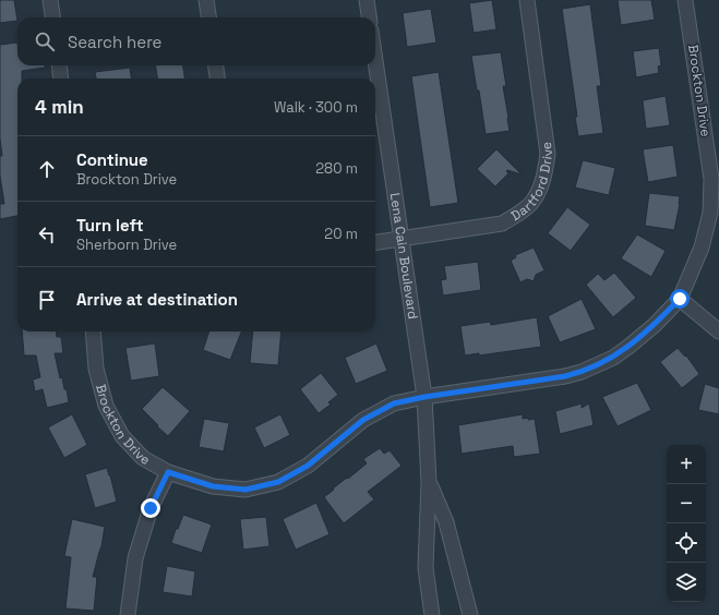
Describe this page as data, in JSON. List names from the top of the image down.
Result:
{
  "streets": {
    "street": ["Brockton Drive", "Dartford Drive", "Lena Cain Boulevard"]
  },
  "crossings": [
    ["Brockton Drive", "Lena Cain Boulevard"],
    ["Dartford Drive", "Lena Cain Boulevard"]
  ],
  "page": {
    "search": "Search here",
    "heading": ["4 min", "Walk · 300 m"],
    "list": [
      ["Continue", "Brockton Drive", "280 m"],
      ["Turn left", "Sherborn Drive", "20 m"],
      "Arrive at destination"
    ],
    "map_buttons": ["+", "−"]
  }
}
